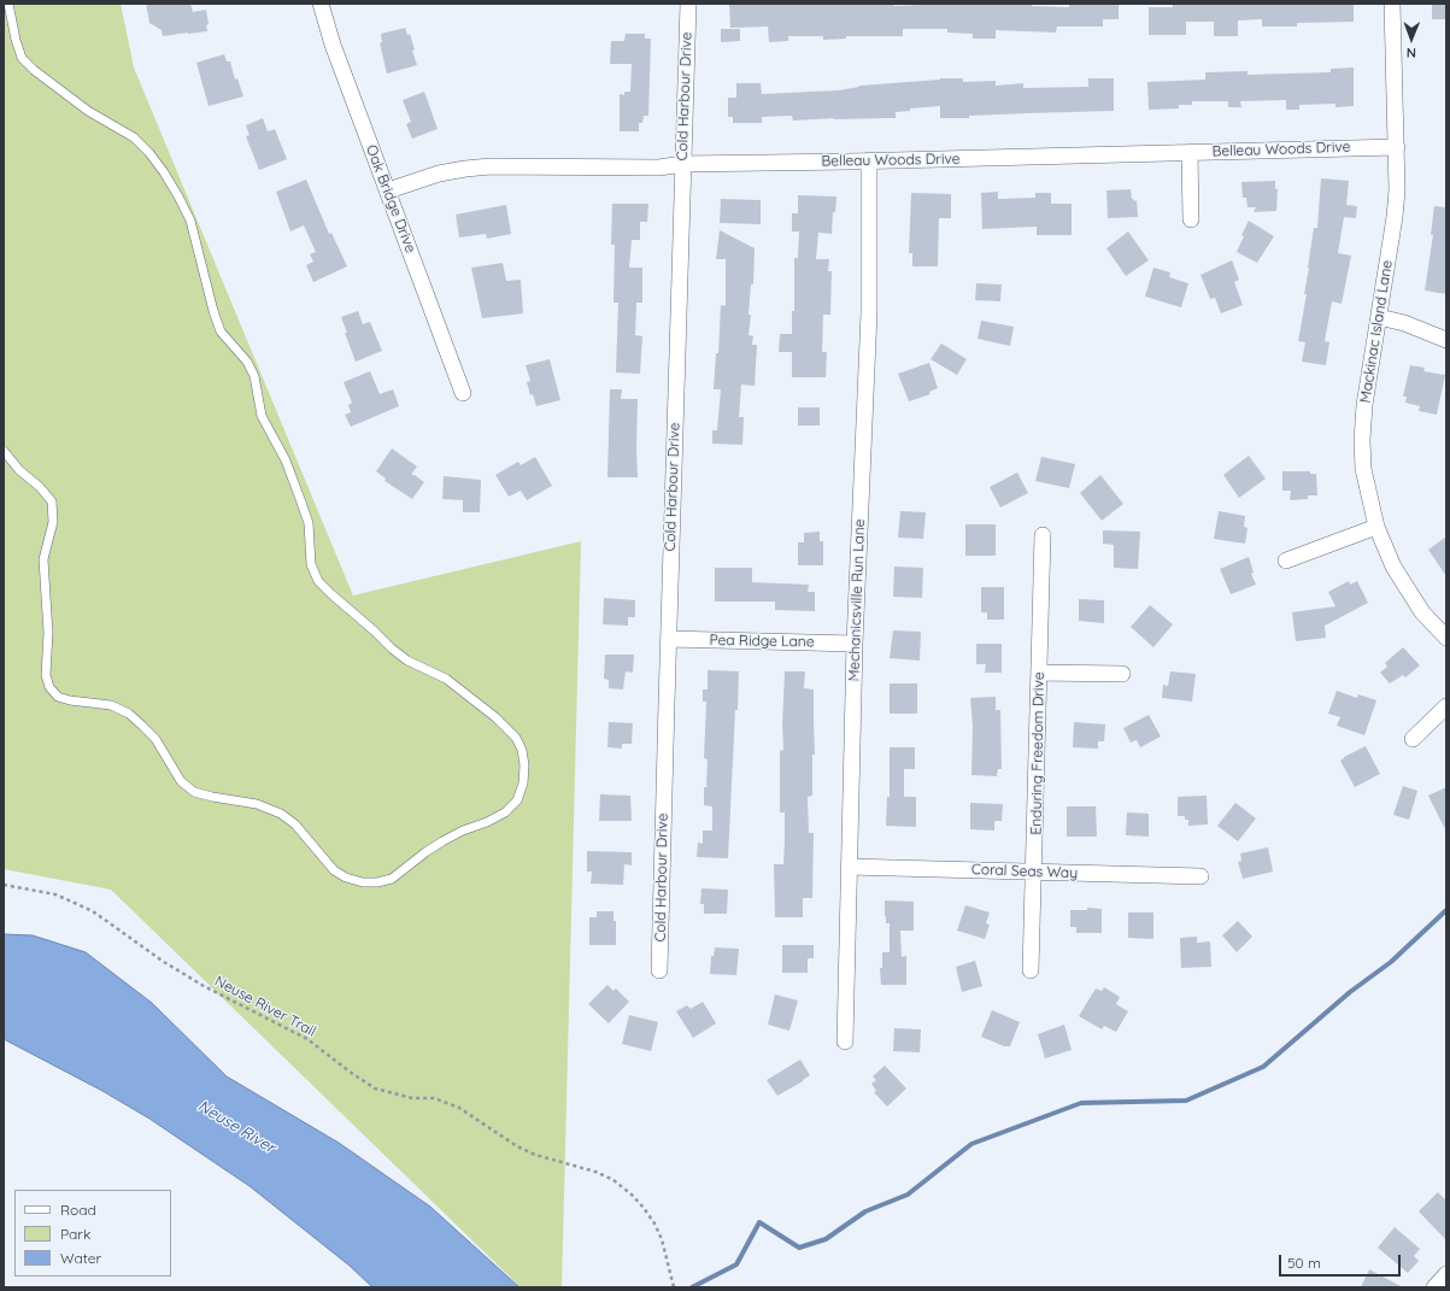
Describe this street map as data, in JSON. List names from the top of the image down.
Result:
{
  "streets": {
    "street": [
      "Cold Harbour Drive",
      "Belleau Woods Drive",
      "Oak Bridge Drive",
      "Mackinac Island Lane",
      "Mechanicsville Run Lane",
      "Pea Ridge Lane",
      "Enduring Freedom Drive",
      "Coral Seas Way"
    ],
    "path": ["Neuse River Trail"]
  },
  "crossings": [
    ["Cold Harbour Drive", "Belleau Woods Drive"],
    ["Cold Harbour Drive", "Pea Ridge Lane"],
    ["Belleau Woods Drive", "Oak Bridge Drive"],
    ["Belleau Woods Drive", "Mackinac Island Lane"],
    ["Belleau Woods Drive", "Mechanicsville Run Lane"],
    ["Mechanicsville Run Lane", "Pea Ridge Lane"],
    ["Mechanicsville Run Lane", "Coral Seas Way"],
    ["Enduring Freedom Drive", "Coral Seas Way"]
  ],
  "water": ["Neuse River"],
  "legend": ["Road", "Park", "Water"],
  "scale_bar": "50 m",
  "north": "bottom"
}
